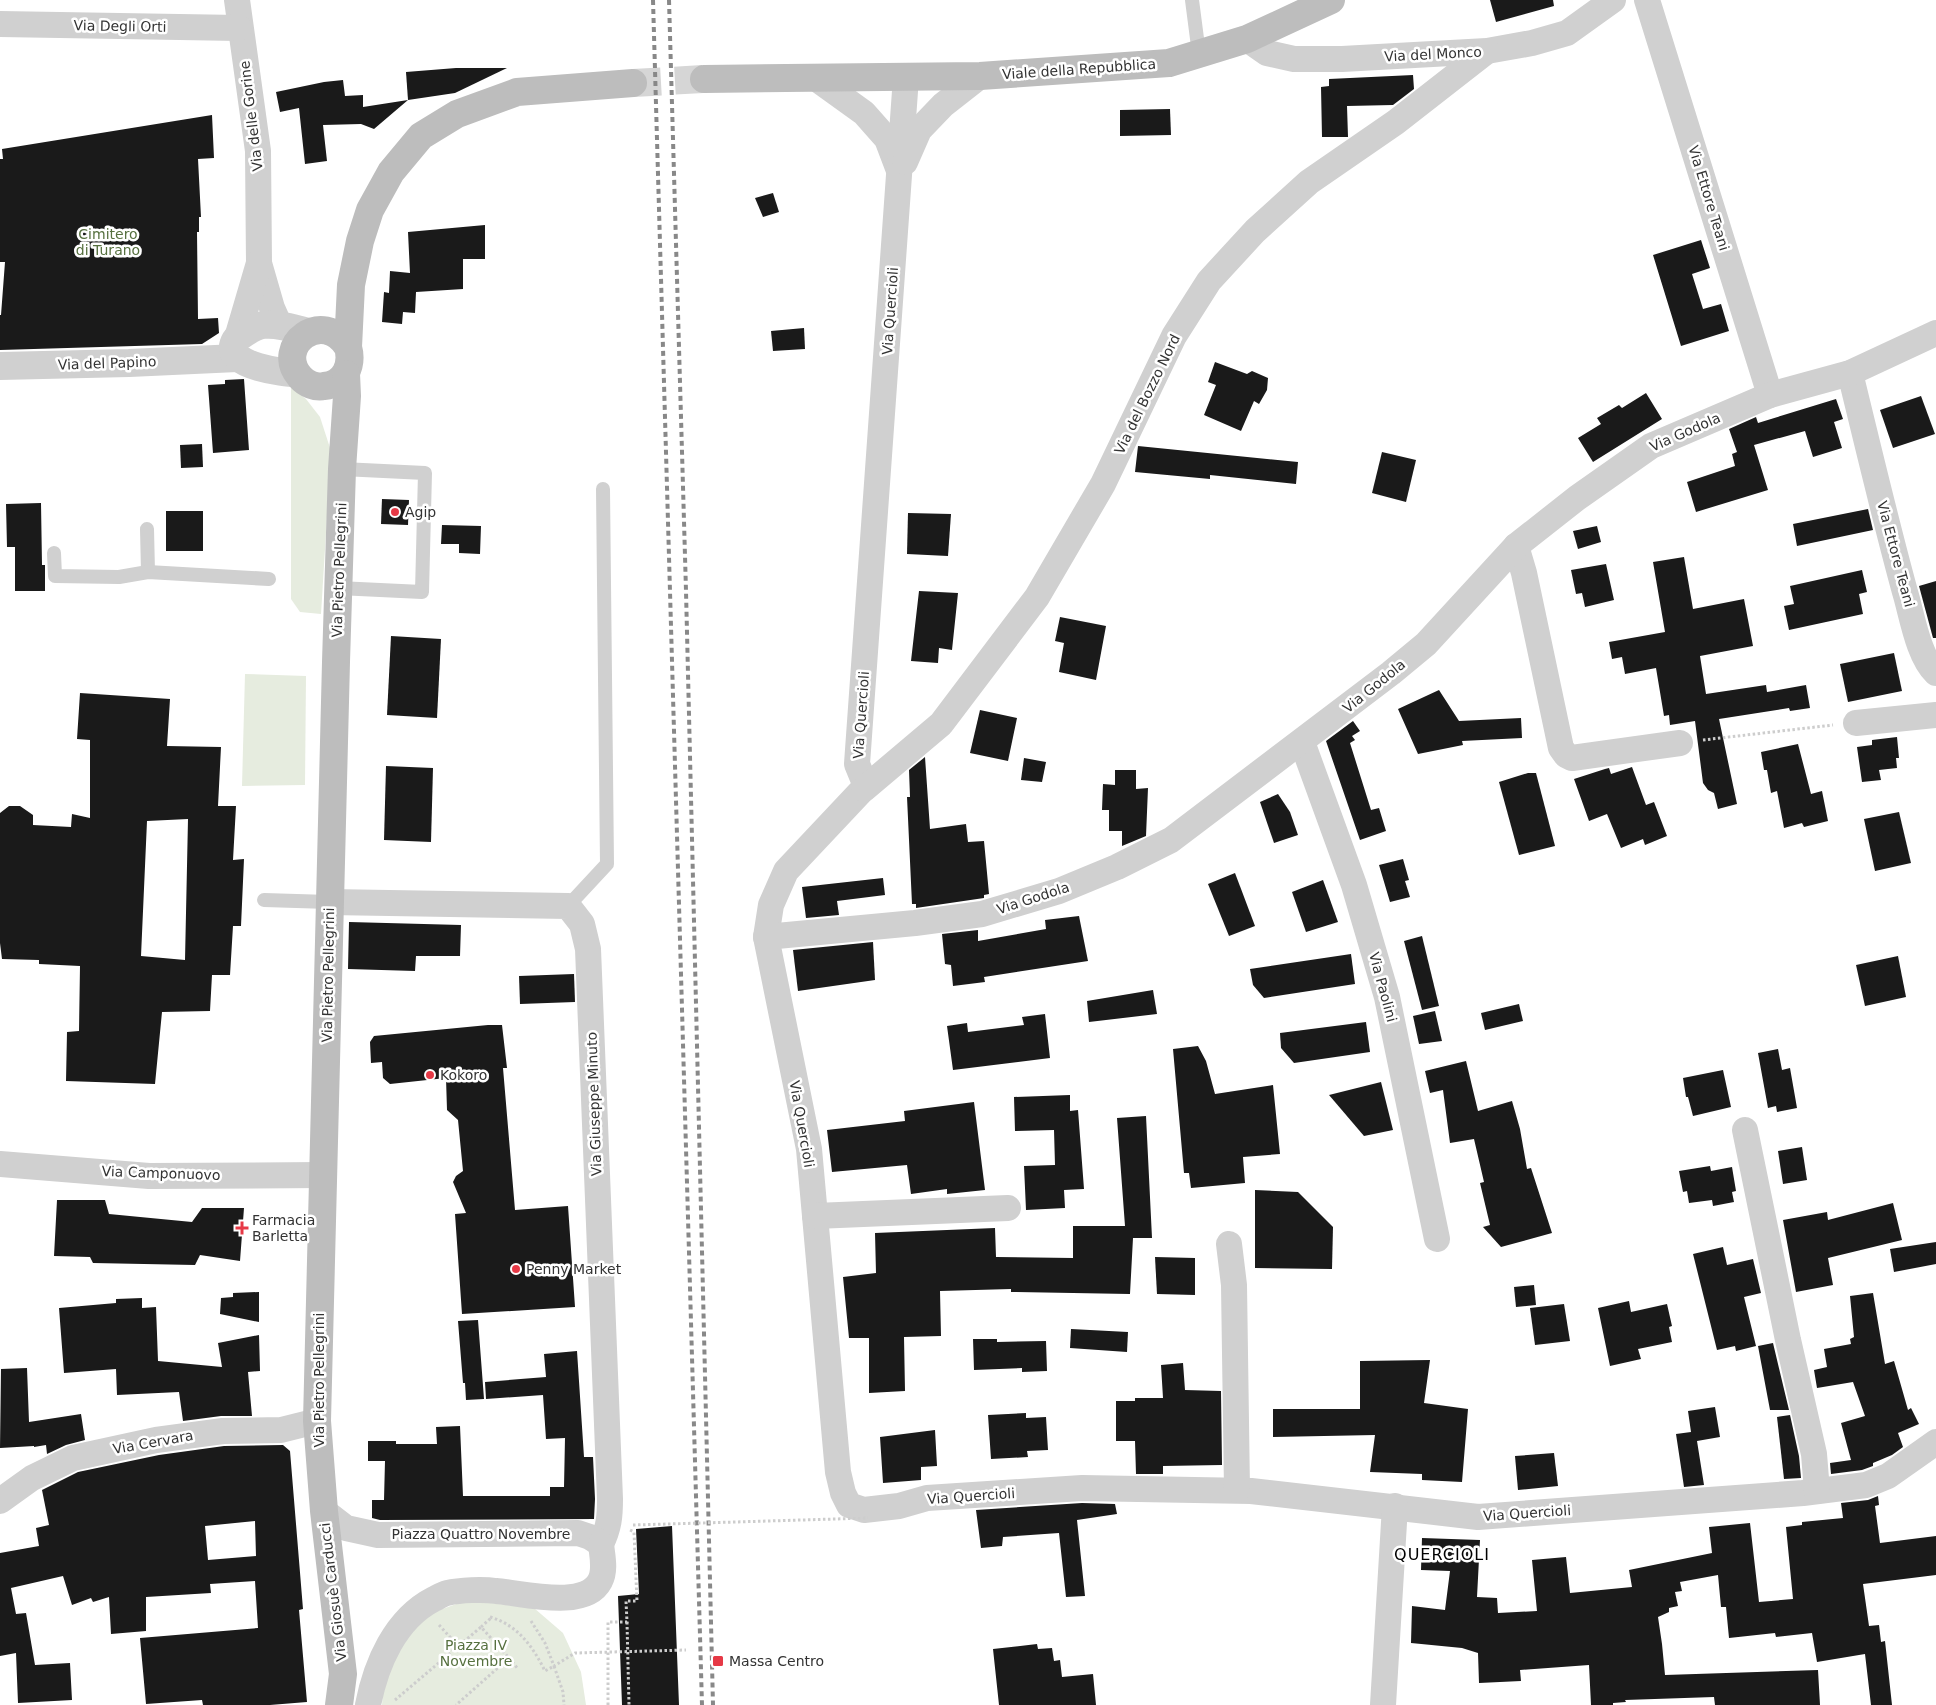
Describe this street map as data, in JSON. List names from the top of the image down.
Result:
{
  "streets": {
    "main road": ["Viale della Repubblica", "Via Pietro Pellegrini", "Via Giosuè Carducci"],
    "street": [
      "Via Degli Orti",
      "Via del Monco",
      "Via delle Gorine",
      "Via Ettore Teani",
      "Via Quercioli",
      "Via del Papino",
      "Via del Bozzo Nord",
      "Via Godola",
      "Via Paolini",
      "Via Giuseppe Minuto",
      "Via Camponuovo",
      "Via Cervara",
      "Piazza Quattro Novembre"
    ]
  },
  "crossings": [
    ["Via Degli Orti", "Via delle Gorine"],
    ["Via del Monco", "Viale della Repubblica"],
    ["Via del Monco", "Via del Bozzo Nord"],
    ["Viale della Repubblica", "Via Quercioli"],
    ["Via Ettore Teani", "Via Godola"],
    ["Via Quercioli", "Via del Bozzo Nord"],
    ["Via Quercioli", "Via Godola"],
    ["Via Godola", "Via Paolini"],
    ["Via Pietro Pellegrini", "Via Camponuovo"],
    ["Via Pietro Pellegrini", "Via Cervara"],
    ["Via Pietro Pellegrini", "Piazza Quattro Novembre"],
    ["Via Pietro Pellegrini", "Via Giosuè Carducci"],
    ["Via Giuseppe Minuto", "Piazza Quattro Novembre"],
    ["Piazza Quattro Novembre", "Via Giosuè Carducci"]
  ],
  "districts": ["QUERCIOLI"],
  "parks": ["Cimitero di Turano", "Piazza IV Novembre"],
  "places": {
    "other": ["Agip", "Kokoro", "Penny Market"],
    "health": ["Farmacia Barletta"],
    "transit": ["Massa Centro"]
  }
}
